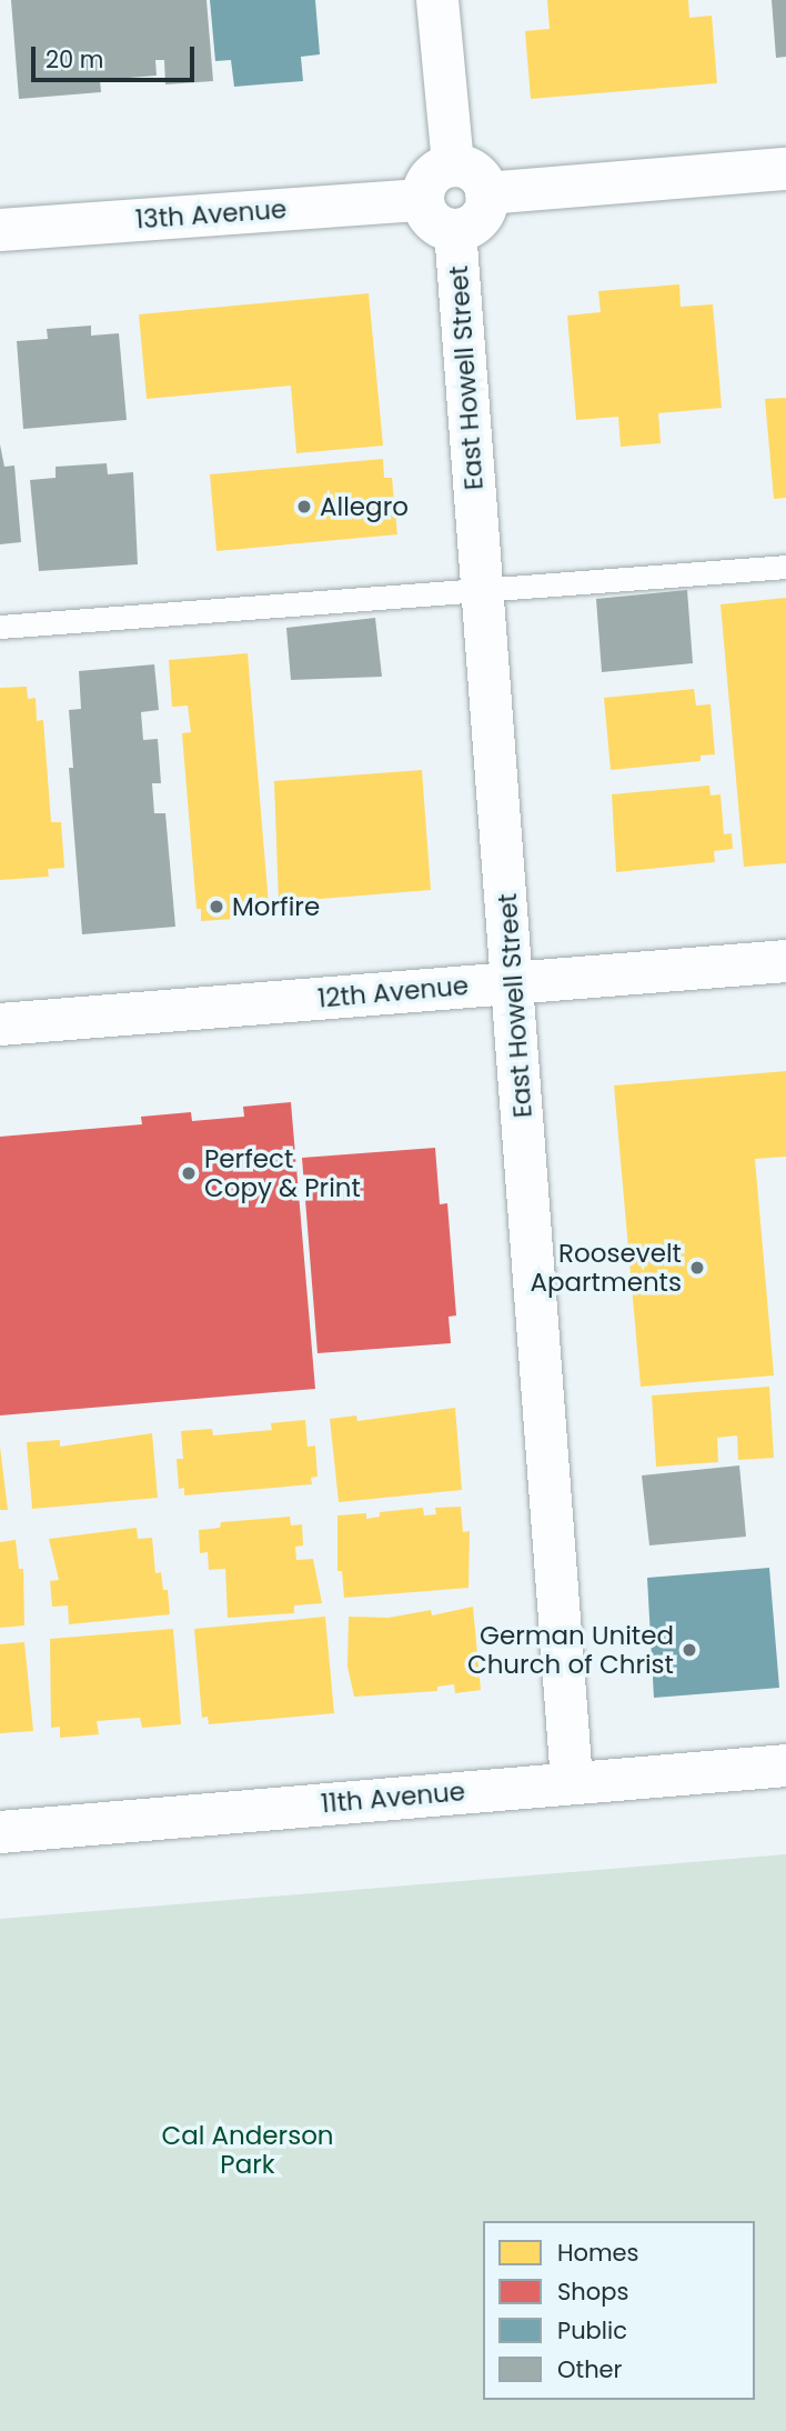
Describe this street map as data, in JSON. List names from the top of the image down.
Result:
{
  "streets": {
    "street": [
      "13th Avenue",
      "East Howell Street",
      "12th Avenue",
      "11th Avenue"
    ]
  },
  "crossings": [
    ["13th Avenue", "East Howell Street"],
    ["East Howell Street", "12th Avenue"],
    ["East Howell Street", "11th Avenue"]
  ],
  "parks": ["Cal Anderson Park"],
  "places": [
    "Allegro",
    "Morfire",
    "Perfect Copy & Print",
    "Roosevelt Apartments",
    "German United Church of Christ"
  ],
  "legend": [
    "Homes",
    "Shops",
    "Public",
    "Other"
  ],
  "scale_bar": "20 m"
}
